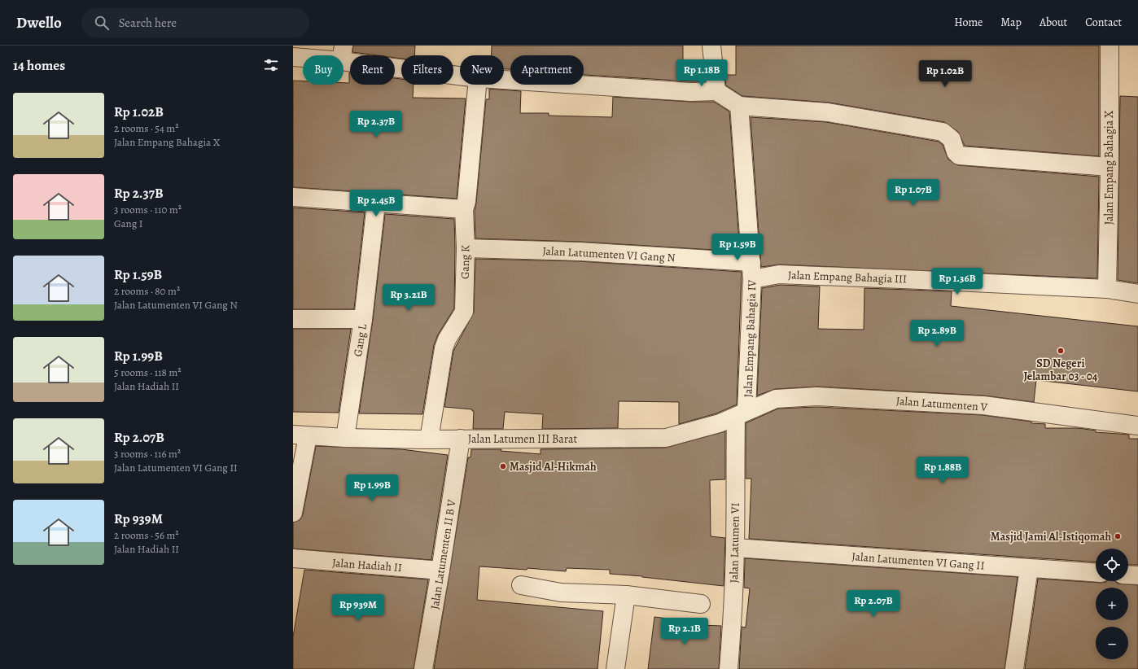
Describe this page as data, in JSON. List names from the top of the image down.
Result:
{
  "streets": {
    "street": [
      "Jalan Empang Bahagia X",
      "Jalan Latumenten VI Gang N",
      "Gang K",
      "Jalan Empang Bahagia III",
      "Jalan Empang Bahagia IV",
      "Gang L",
      "Jalan Latumenten V",
      "Jalan Latumen III Barat",
      "Jalan Latumen VI",
      "Jalan Latumenten II B V",
      "Jalan Latumenten VI Gang II",
      "Jalan Hadiah II"
    ]
  },
  "crossings": [
    ["Jalan Empang Bahagia X", "Jalan Empang Bahagia III"],
    ["Jalan Latumenten VI Gang N", "Gang K"],
    ["Jalan Latumenten VI Gang N", "Jalan Empang Bahagia III"],
    ["Jalan Latumenten VI Gang N", "Jalan Empang Bahagia IV"],
    ["Gang K", "Jalan Latumen III Barat"],
    ["Jalan Empang Bahagia III", "Jalan Empang Bahagia IV"],
    ["Jalan Empang Bahagia IV", "Jalan Latumenten V"],
    ["Jalan Empang Bahagia IV", "Jalan Latumen III Barat"],
    ["Jalan Empang Bahagia IV", "Jalan Latumen VI"],
    ["Gang L", "Jalan Latumen III Barat"],
    ["Jalan Latumenten V", "Jalan Latumen III Barat"],
    ["Jalan Latumenten V", "Jalan Latumen VI"],
    ["Jalan Latumen III Barat", "Jalan Latumen VI"],
    ["Jalan Latumen III Barat", "Jalan Latumenten II B V"],
    ["Jalan Latumen VI", "Jalan Latumenten VI Gang II"],
    ["Jalan Latumenten II B V", "Jalan Hadiah II"]
  ],
  "places": ["SD Negeri Jelambar 03 - 04", "Masjid Al-Hikmah", "Masjid Jami Al-Istiqomah"],
  "page": {
    "header": "Dwello",
    "search": "Search here",
    "nav": [
      "Home",
      "Map",
      "About",
      "Contact"
    ],
    "heading": "14 homes",
    "chip": [
      "Buy",
      "Rent",
      "Filters",
      "New",
      "Apartment"
    ],
    "price": [
      "Rp 1.18B",
      "Rp 1.02B",
      "Rp 2.37B",
      "Rp 1.07B",
      "Rp 2.45B",
      "Rp 1.59B",
      "Rp 1.36B",
      "Rp 3.21B",
      "Rp 2.89B",
      "Rp 1.88B",
      "Rp 1.99B",
      "Rp 2.07B",
      "Rp 939M",
      "Rp 2.1B"
    ],
    "list": [
      {
        "name": "Rp 1.02B",
        "note": "2 rooms · 54 m² · Jalan Empang Bahagia X"
      },
      {
        "name": "Rp 2.37B",
        "note": "3 rooms · 110 m² · Gang I"
      },
      {
        "name": "Rp 1.59B",
        "note": "2 rooms · 80 m² · Jalan Latumenten VI Gang N"
      },
      {
        "name": "Rp 1.99B",
        "note": "5 rooms · 118 m² · Jalan Hadiah II"
      },
      {
        "name": "Rp 2.07B",
        "note": "3 rooms · 116 m² · Jalan Latumenten VI Gang II"
      },
      {
        "name": "Rp 939M",
        "note": "2 rooms · 56 m² · Jalan Hadiah II"
      }
    ],
    "map_buttons": ["+", "−"]
  }
}
